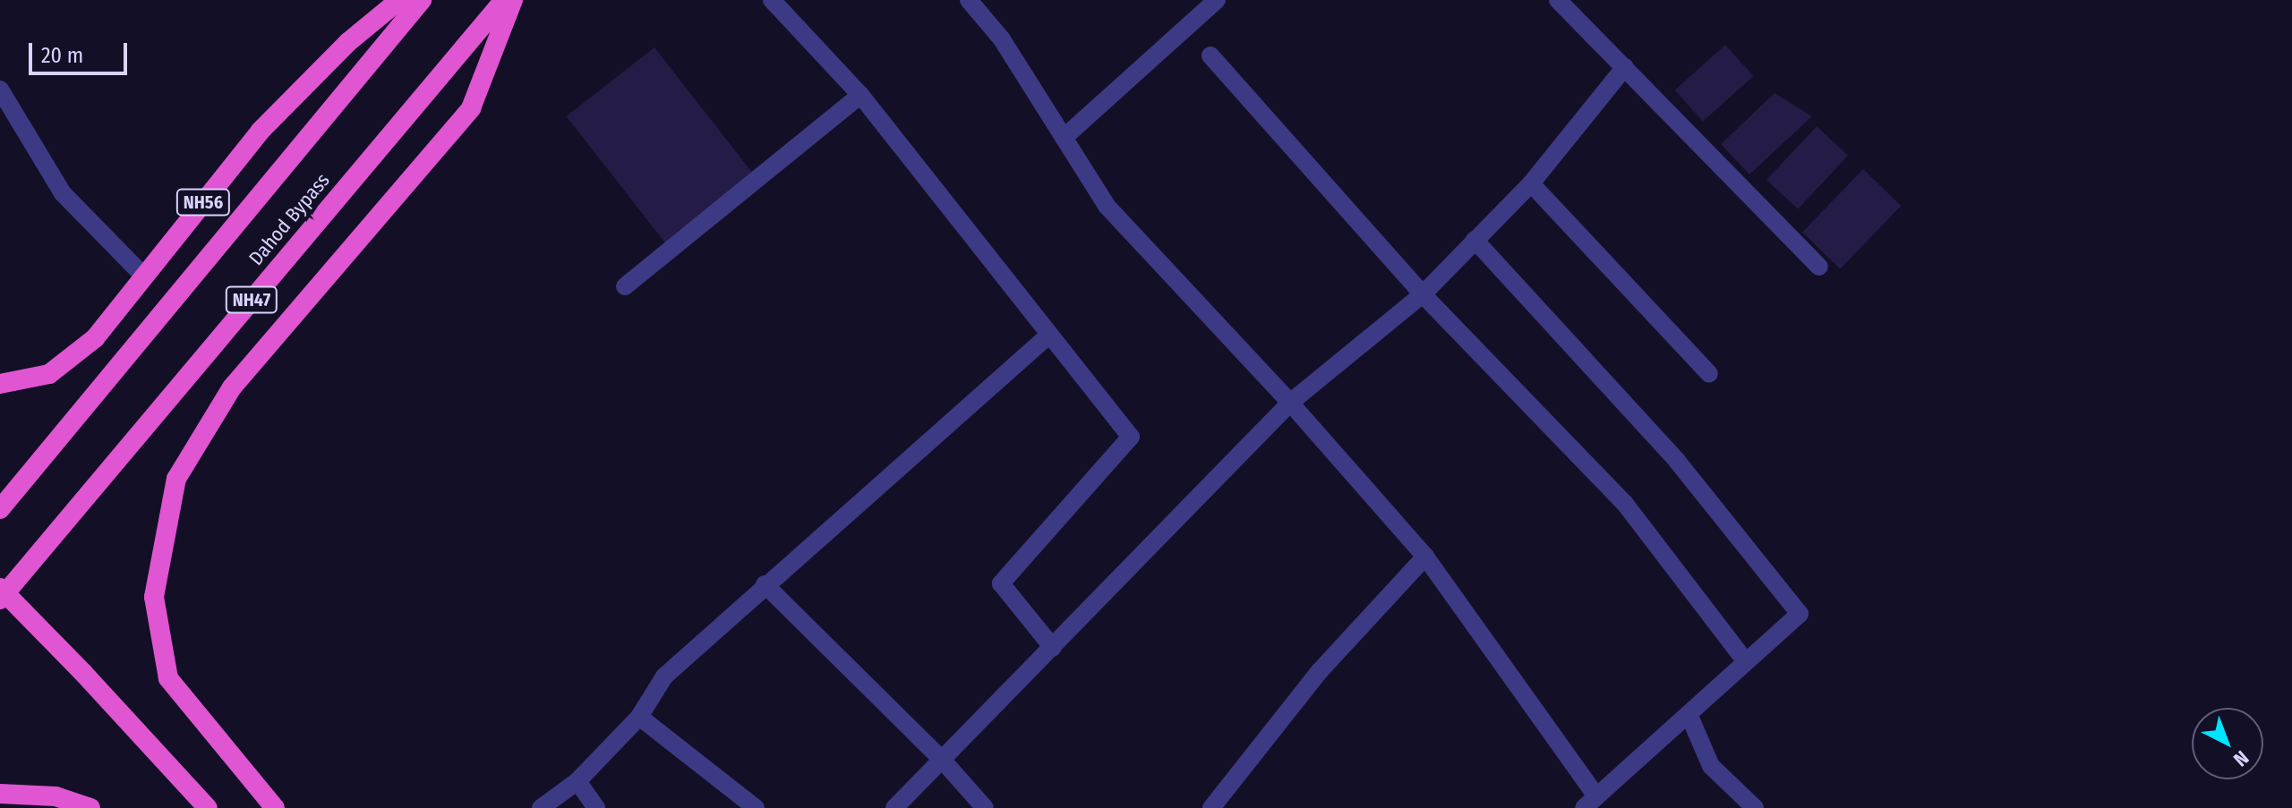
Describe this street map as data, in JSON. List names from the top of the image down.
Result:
{
  "streets": {
    "highway": ["NH56", "Dahod Bypass", "NH47"]
  },
  "scale_bar": "20 m",
  "north": "bottom right"
}
